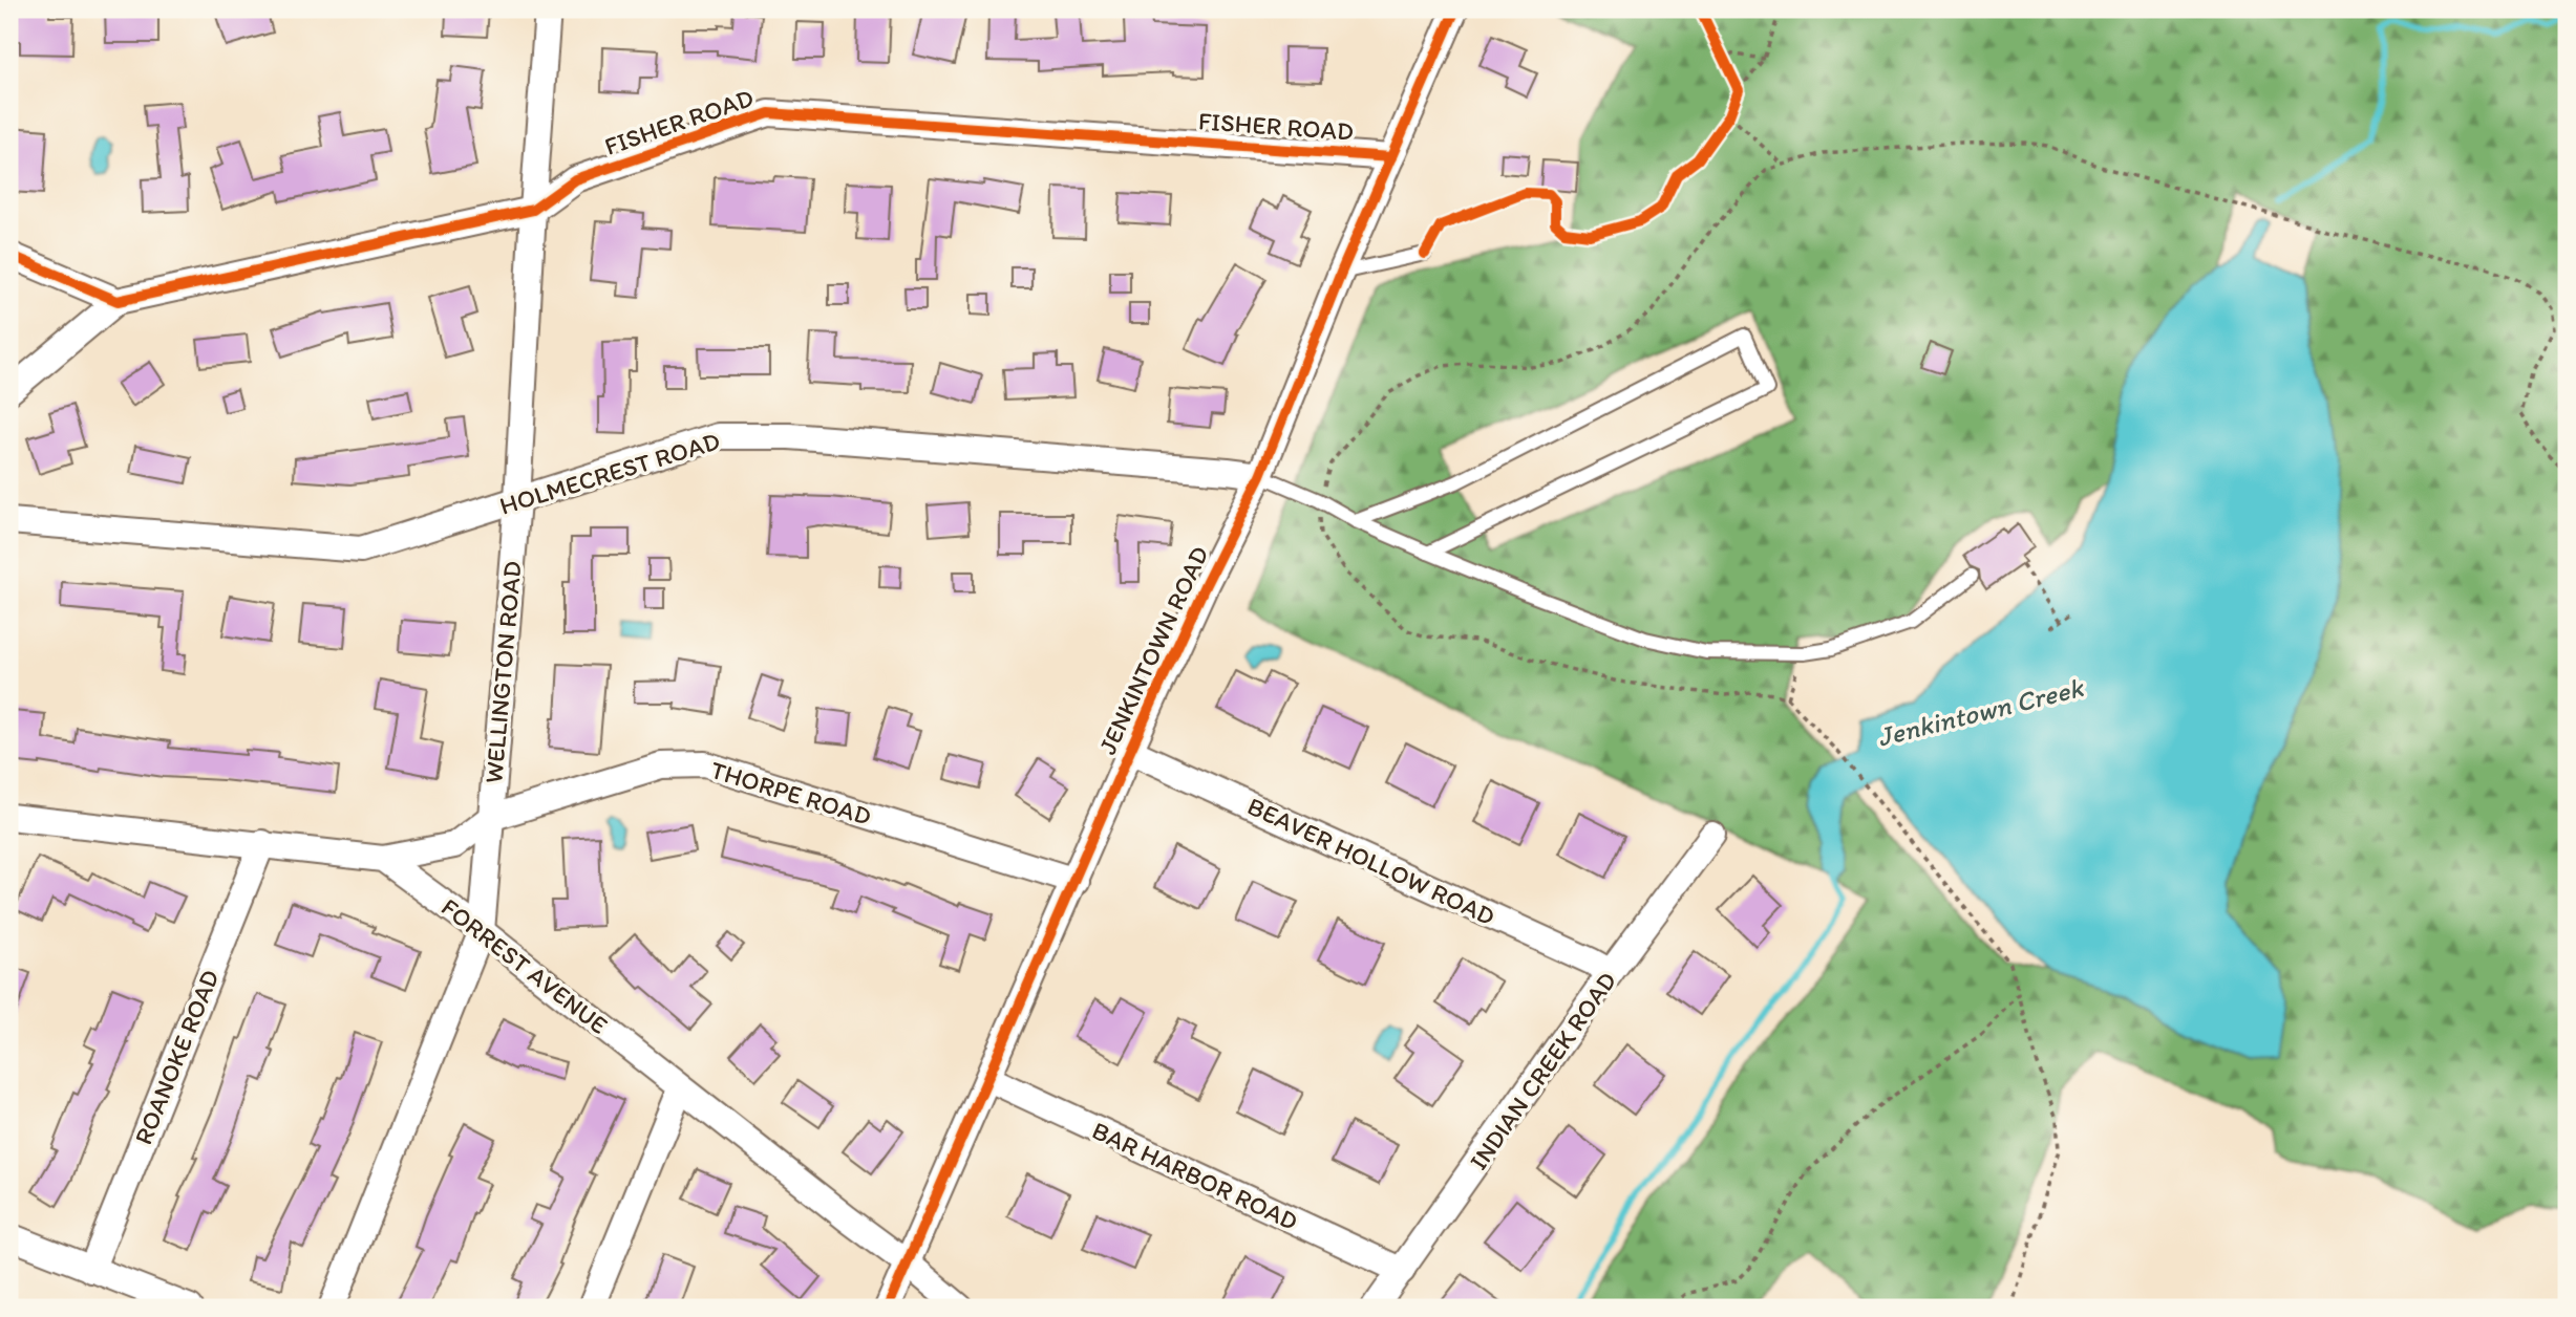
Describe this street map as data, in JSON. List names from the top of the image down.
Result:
{
  "streets": {
    "street": [
      "FISHER ROAD",
      "HOLMECREST ROAD",
      "JENKINTOWN ROAD",
      "WELLINGTON ROAD",
      "THORPE ROAD",
      "BEAVER HOLLOW ROAD",
      "FORREST AVENUE",
      "ROANOKE ROAD",
      "INDIAN CREEK ROAD",
      "BAR HARBOR ROAD"
    ]
  },
  "crossings": [
    ["FISHER ROAD", "JENKINTOWN ROAD"],
    ["FISHER ROAD", "WELLINGTON ROAD"],
    ["HOLMECREST ROAD", "JENKINTOWN ROAD"],
    ["HOLMECREST ROAD", "WELLINGTON ROAD"],
    ["JENKINTOWN ROAD", "THORPE ROAD"],
    ["JENKINTOWN ROAD", "BEAVER HOLLOW ROAD"],
    ["JENKINTOWN ROAD", "FORREST AVENUE"],
    ["JENKINTOWN ROAD", "BAR HARBOR ROAD"],
    ["WELLINGTON ROAD", "THORPE ROAD"],
    ["WELLINGTON ROAD", "FORREST AVENUE"],
    ["THORPE ROAD", "FORREST AVENUE"],
    ["BEAVER HOLLOW ROAD", "INDIAN CREEK ROAD"],
    ["FORREST AVENUE", "ROANOKE ROAD"],
    ["INDIAN CREEK ROAD", "BAR HARBOR ROAD"]
  ],
  "water": ["Jenkintown Creek"]
}
